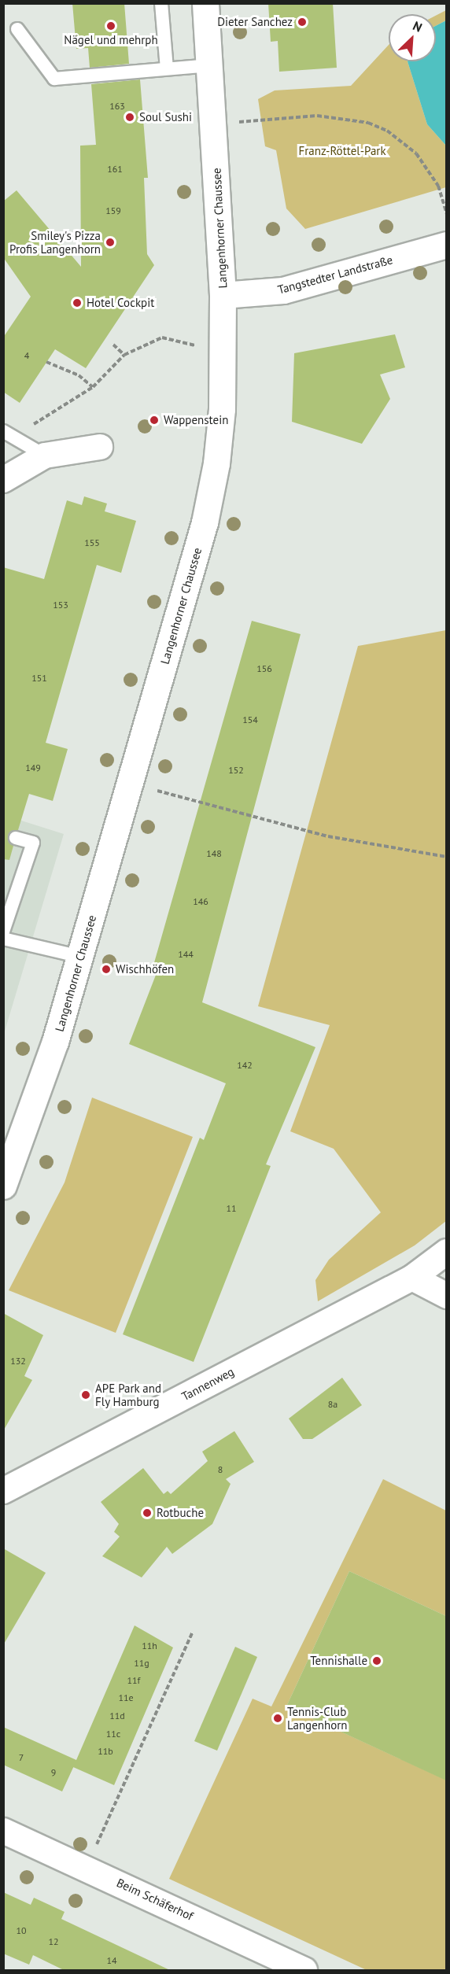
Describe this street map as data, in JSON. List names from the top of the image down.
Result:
{
  "streets": {
    "main road": ["Langenhorner Chaussee", "Tangstedter Landstraße"],
    "street": ["Tannenweg", "Beim Schäferhof"]
  },
  "crossings": [
    ["Langenhorner Chaussee", "Tangstedter Landstraße"]
  ],
  "parks": ["Franz-Röttel-Park"],
  "places": [
    "Dieter Sanchez",
    "Nägel und mehrph",
    "Soul Sushi",
    "Smiley's Pizza Profis Langenhorn",
    "Hotel Cockpit",
    "Wappenstein",
    "Wischhöfen",
    "APE Park and Fly Hamburg",
    "Rotbuche",
    "Tennishalle",
    "Tennis-Club Langenhorn"
  ],
  "house_numbers": [
    "163",
    "161",
    "159",
    "4",
    "155",
    "153",
    "156",
    "151",
    "154",
    "149",
    "152",
    "148",
    "146",
    "144",
    "142",
    "11",
    "132",
    "8a",
    "8",
    "11h",
    "11g",
    "11f",
    "11e",
    "11d",
    "11c",
    "11b",
    "7",
    "9",
    "10",
    "12",
    "14"
  ],
  "north": "top right"
}
